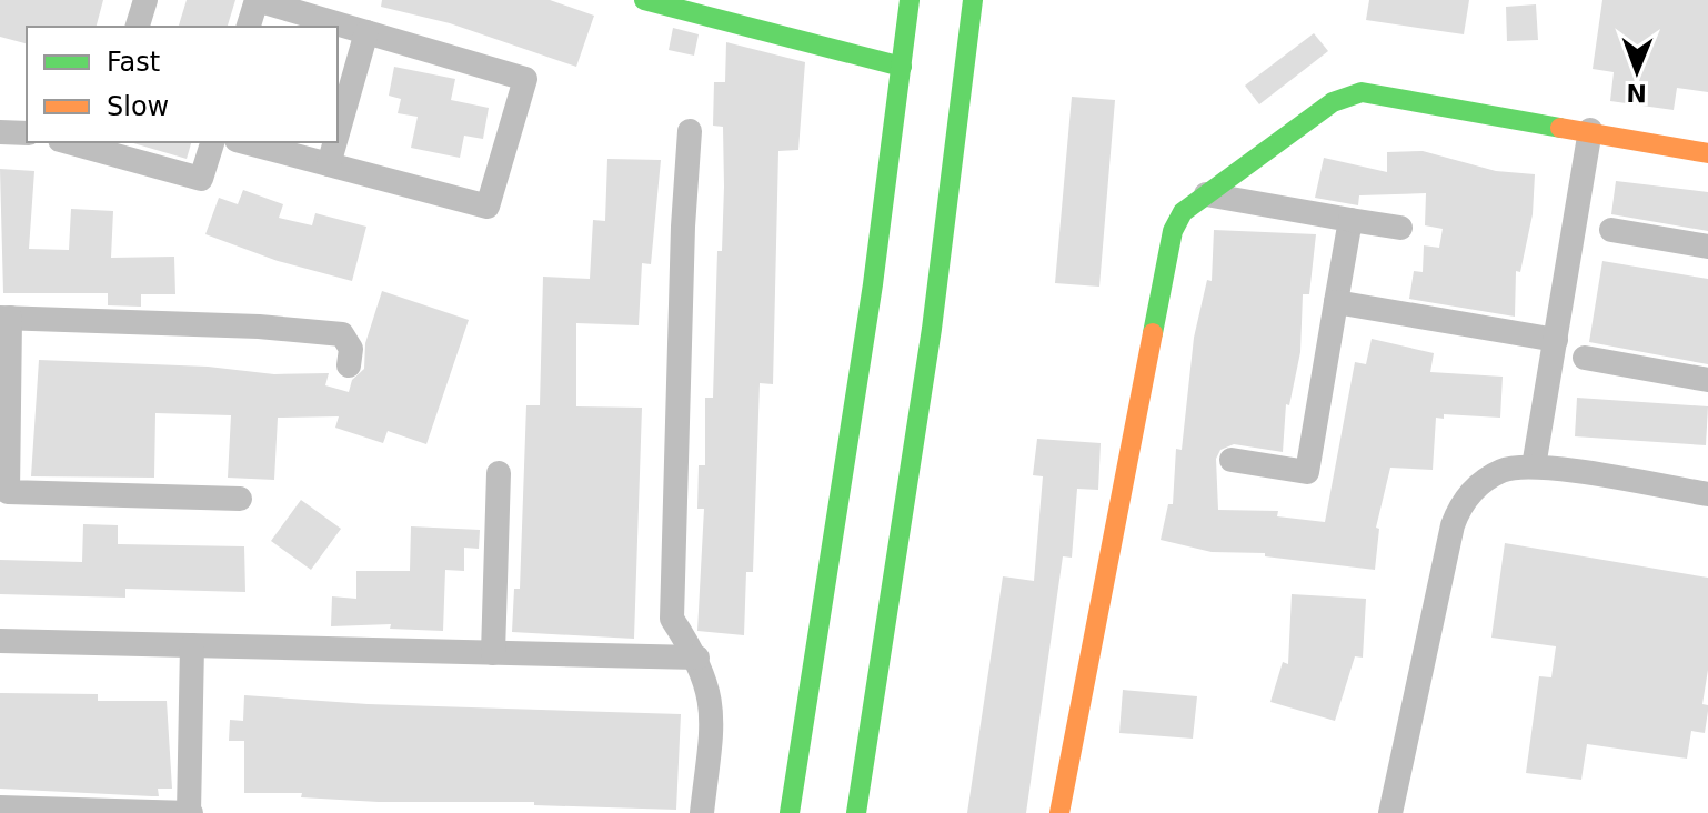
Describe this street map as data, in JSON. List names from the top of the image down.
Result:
{
  "legend": ["Fast", "Slow"],
  "north": "bottom"
}
